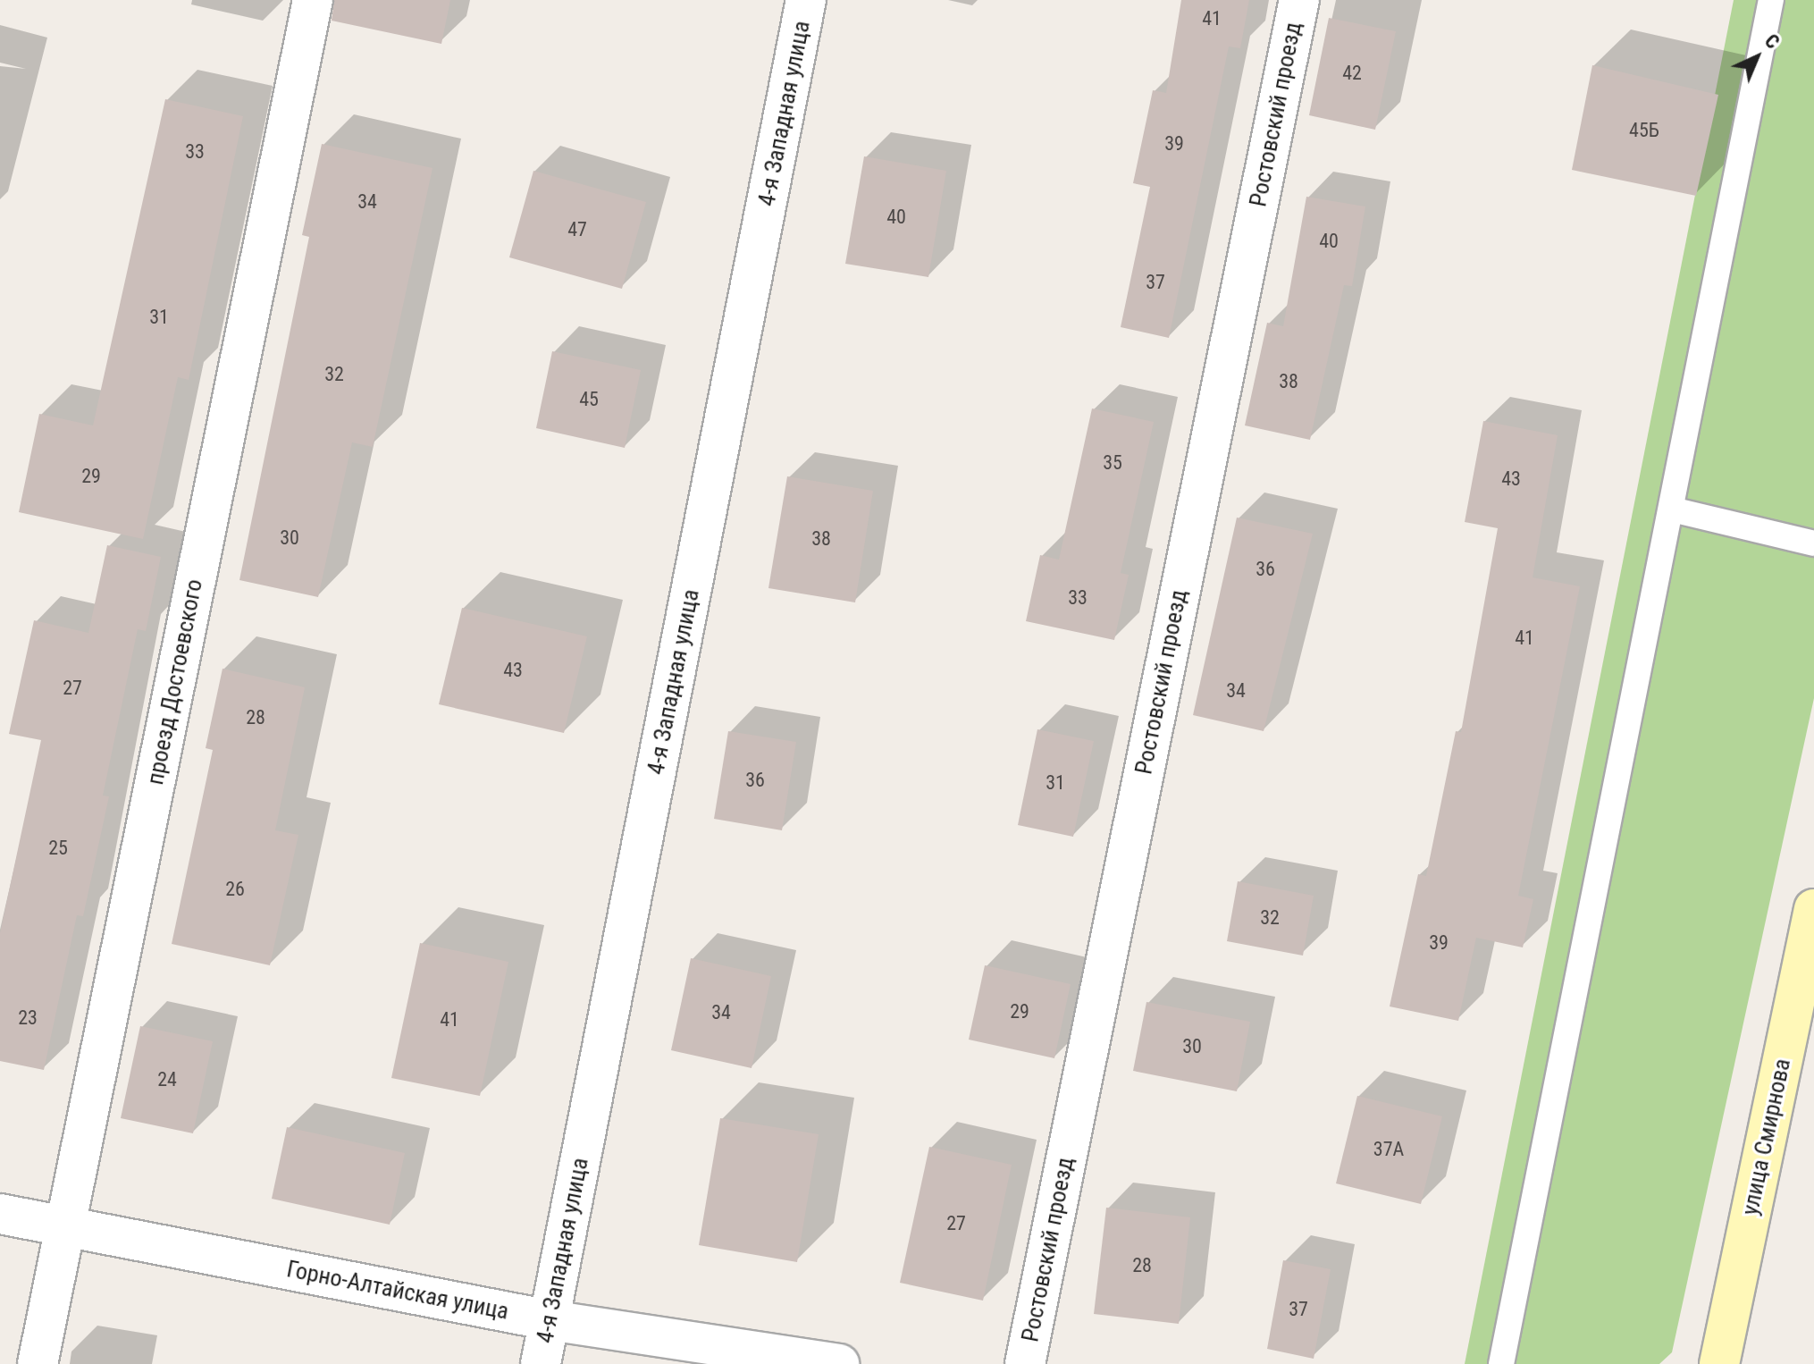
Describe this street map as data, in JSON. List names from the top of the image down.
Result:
{
  "streets": {
    "street": [
      "4-я Западная улица",
      "Ростовский проезд",
      "проезд Достоевского",
      "улица Смирнова",
      "Горно-Алтайская улица"
    ]
  },
  "crossings": [
    ["4-я Западная улица", "Горно-Алтайская улица"],
    ["проезд Достоевского", "Горно-Алтайская улица"]
  ],
  "house_numbers": [
    "41",
    "42",
    "45Б",
    "39",
    "33",
    "34",
    "40",
    "47",
    "40",
    "37",
    "31",
    "32",
    "38",
    "45",
    "35",
    "29",
    "43",
    "30",
    "38",
    "36",
    "33",
    "41",
    "43",
    "27",
    "34",
    "28",
    "36",
    "31",
    "25",
    "26",
    "32",
    "39",
    "29",
    "34",
    "23",
    "41",
    "30",
    "24",
    "37А",
    "27",
    "28",
    "37"
  ],
  "north": "top right"
}
